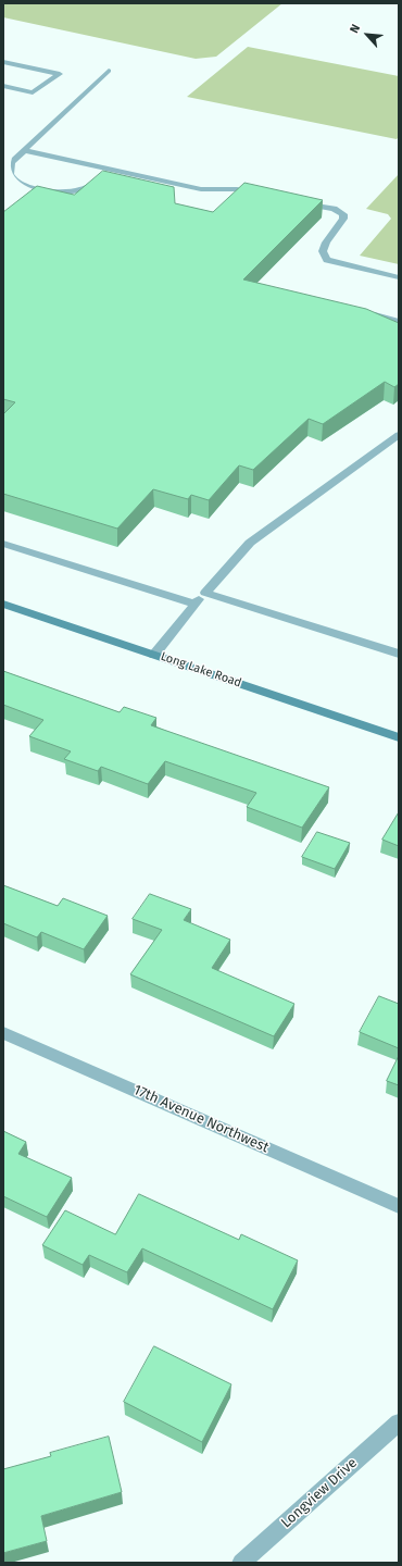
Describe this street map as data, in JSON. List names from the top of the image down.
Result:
{
  "streets": {
    "street": ["Long Lake Road", "17th Avenue Northwest", "Longview Drive"]
  },
  "north": "top left"
}
